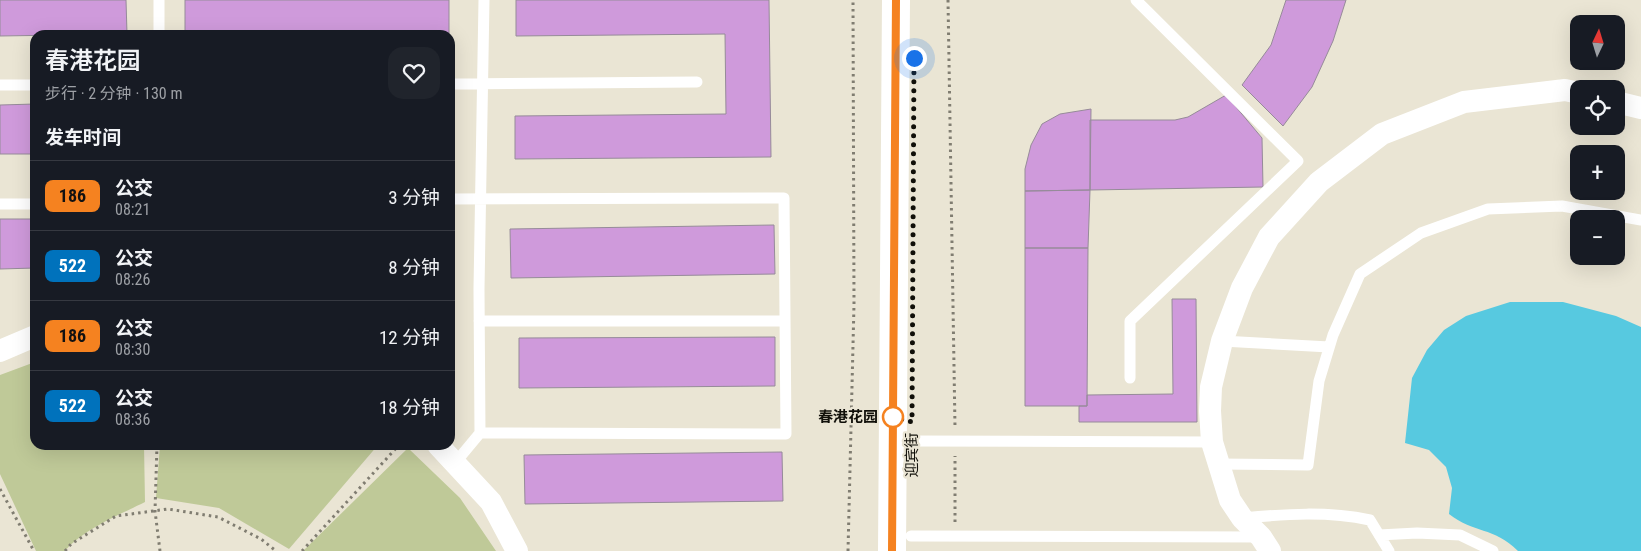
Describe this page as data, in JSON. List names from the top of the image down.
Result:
{
  "streets": {
    "main road": ["迎宾街"]
  },
  "places": ["春港花园"],
  "lines": ["bus line 186"],
  "north": "top",
  "page": {
    "map_buttons": ["+", "−"],
    "heading": [
      ["春港花园", "步行 · 2 分钟 · 130 m"],
      "发车时间"
    ],
    "list": [
      {
        "mark": "186",
        "name": "公交",
        "note": "08:21",
        "value": "3 分钟"
      },
      {
        "mark": "522",
        "name": "公交",
        "note": "08:26",
        "value": "8 分钟"
      },
      {
        "mark": "186",
        "name": "公交",
        "note": "08:30",
        "value": "12 分钟"
      },
      {
        "mark": "522",
        "name": "公交",
        "note": "08:36",
        "value": "18 分钟"
      }
    ]
  }
}
